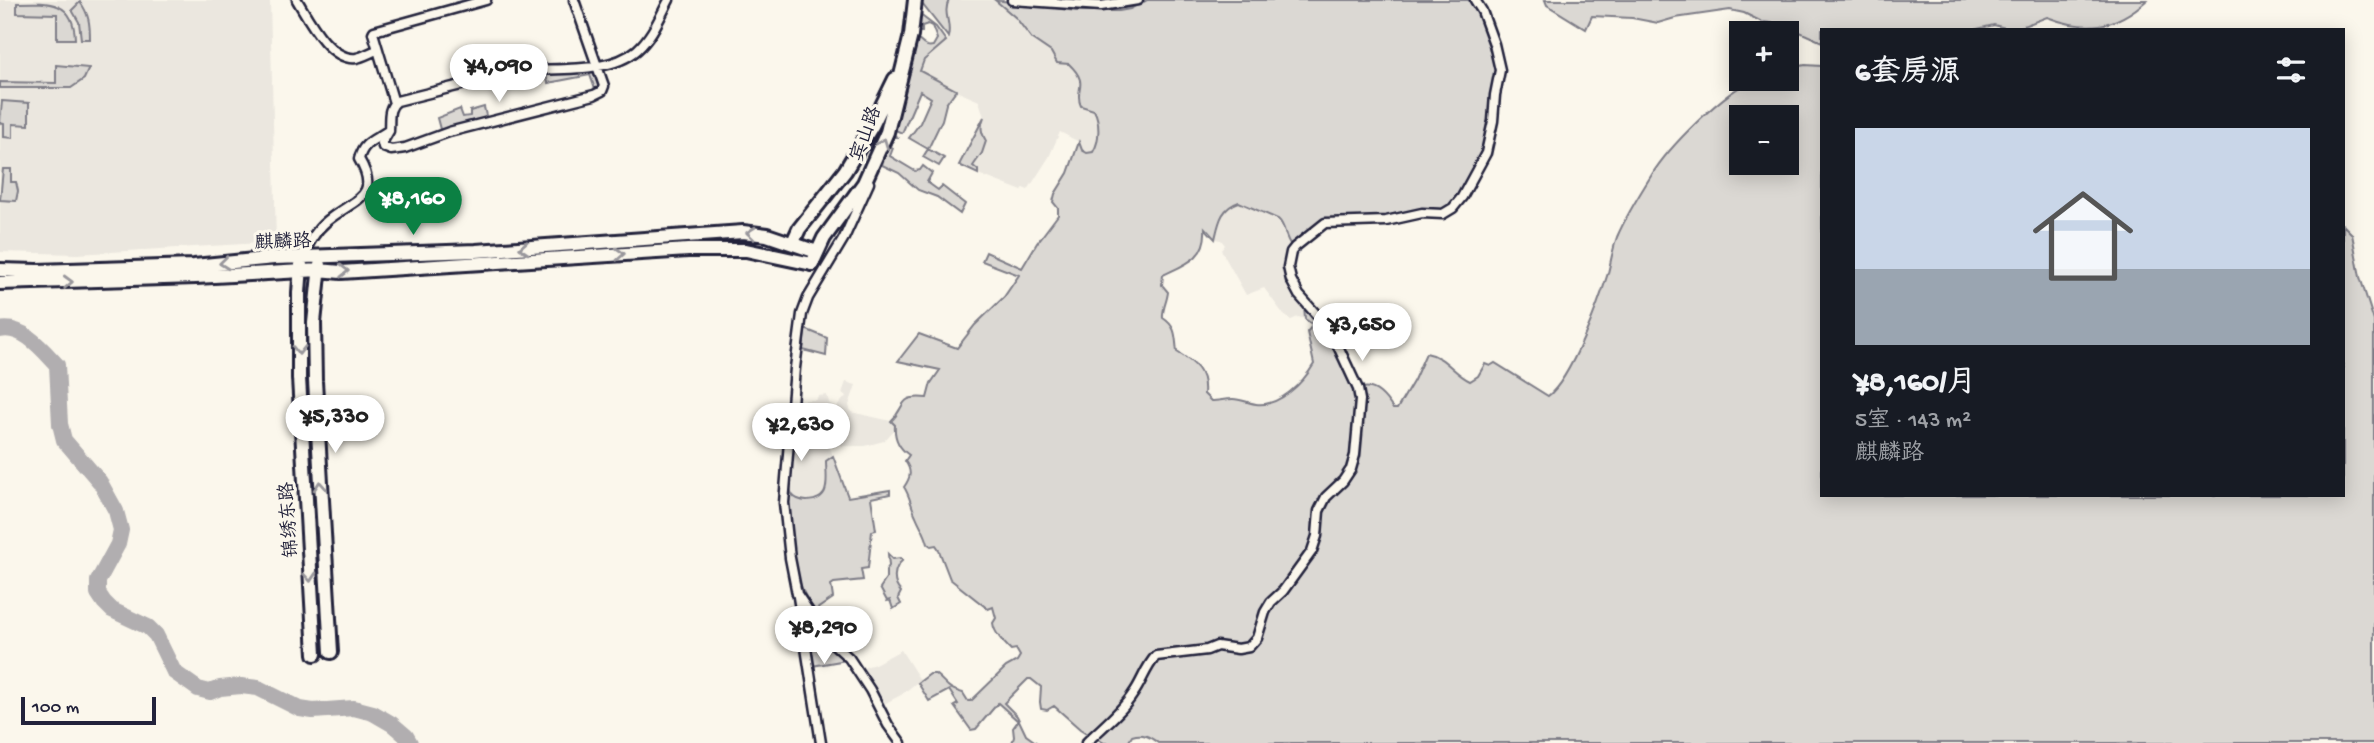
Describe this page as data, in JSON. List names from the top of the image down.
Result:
{
  "streets": {
    "main road": ["宾山路", "麒麟路", "锦绣东路"]
  },
  "crossings": [
    ["宾山路", "麒麟路"],
    ["麒麟路", "锦绣东路"]
  ],
  "scale_bar": "100 m",
  "page": {
    "map_buttons": ["+", "−"],
    "heading": "6套房源",
    "price": [
      "¥4,090",
      "¥8,160",
      "¥3,650",
      "¥5,330",
      "¥2,630",
      "¥8,290"
    ],
    "list": [
      {
        "name": "¥8,160/月",
        "note": "5室 · 143 m² · 麒麟路"
      }
    ],
    "scale": "100 m"
  }
}
